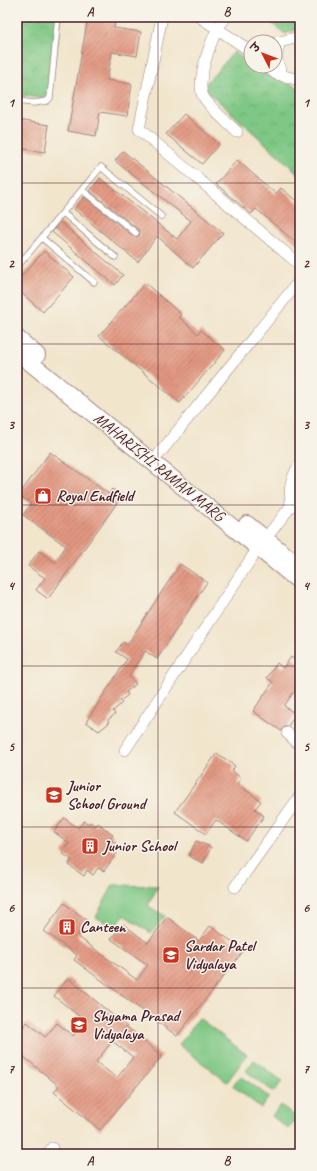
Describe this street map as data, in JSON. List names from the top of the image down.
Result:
{
  "streets": {
    "main road": ["MAHARISHI RAMAN MARG"]
  },
  "places": {
    "shop": ["Royal Endfield"],
    "school or university": ["Junior School Ground", "Sardar Patel Vidyalaya", "Shyama Prasad Vidyalaya"],
    "building": ["Junior School", "Canteen"]
  },
  "north": "top left",
  "grid": {
    "columns": ["A", "B"],
    "rows": [
      "1",
      "2",
      "3",
      "4",
      "5",
      "6",
      "7"
    ]
  }
}
